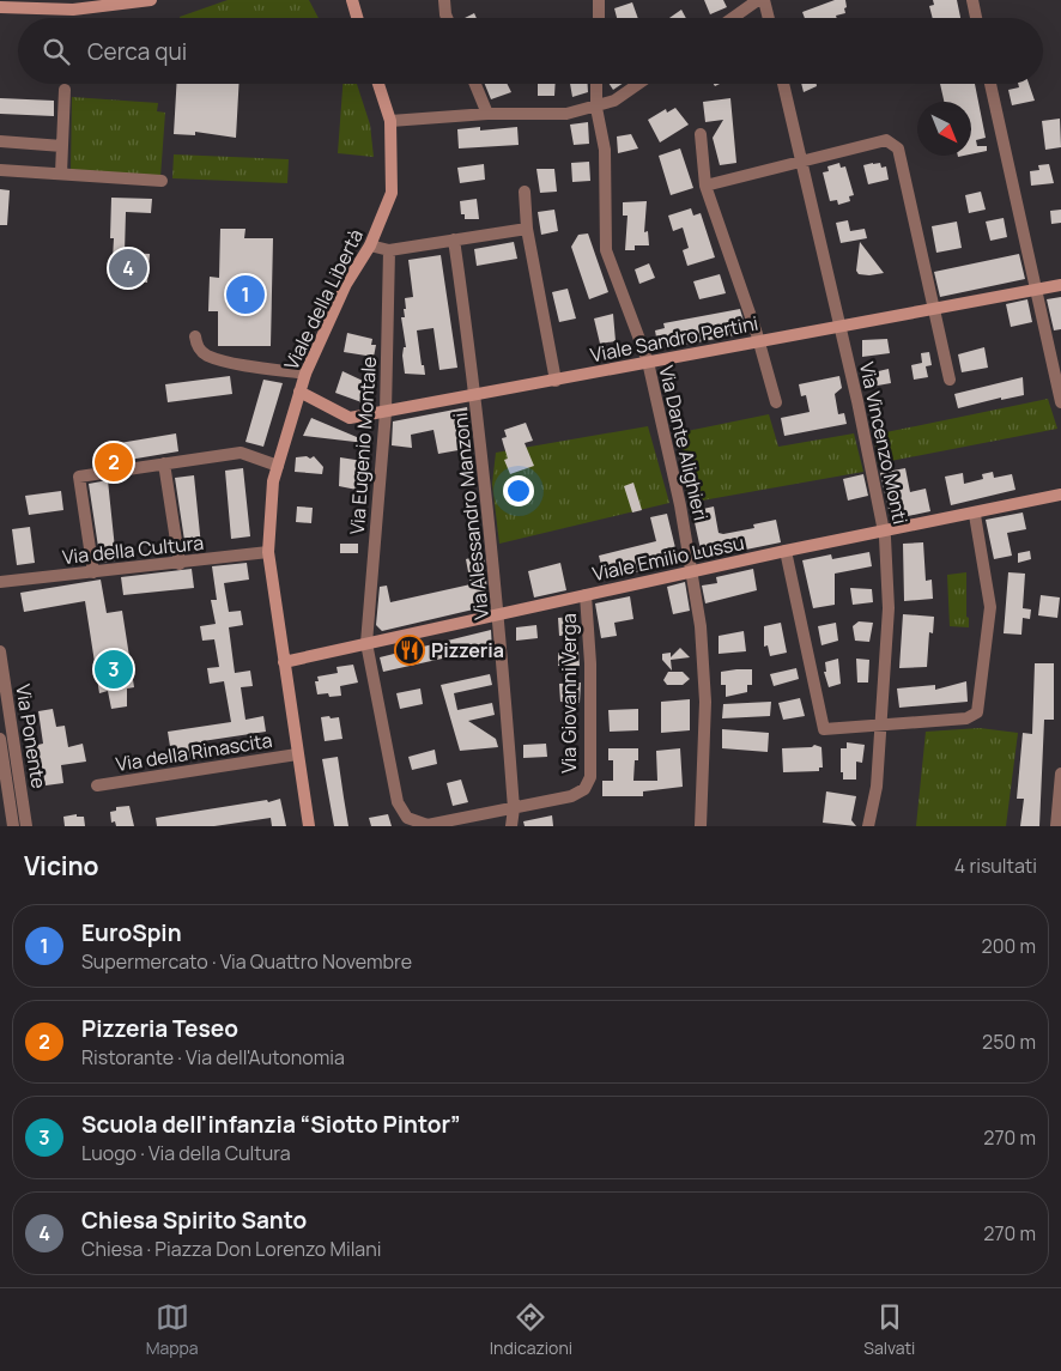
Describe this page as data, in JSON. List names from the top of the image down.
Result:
{
  "streets": {
    "street": [
      "Viale della Libertà",
      "Viale Sandro Pertini",
      "Via Dante Alighieri",
      "Via Vincenzo Monti",
      "Via Eugenio Montale",
      "Via Alessandro Manzoni",
      "Via della Cultura",
      "Viale Emilio Lussu",
      "Via Giovanni Verga",
      "Via Ponente",
      "Via della Rinascita"
    ]
  },
  "crossings": [
    ["Viale della Libertà", "Viale Sandro Pertini"],
    ["Viale della Libertà", "Via della Cultura"],
    ["Viale della Libertà", "Viale Emilio Lussu"],
    ["Viale della Libertà", "Via della Rinascita"],
    ["Viale Sandro Pertini", "Via Dante Alighieri"],
    ["Viale Sandro Pertini", "Via Vincenzo Monti"],
    ["Viale Sandro Pertini", "Via Eugenio Montale"],
    ["Viale Sandro Pertini", "Via Alessandro Manzoni"],
    ["Via Dante Alighieri", "Viale Emilio Lussu"],
    ["Via Vincenzo Monti", "Viale Emilio Lussu"],
    ["Via Eugenio Montale", "Via Alessandro Manzoni"],
    ["Via Eugenio Montale", "Viale Emilio Lussu"],
    ["Via Eugenio Montale", "Via Giovanni Verga"],
    ["Via Alessandro Manzoni", "Viale Emilio Lussu"],
    ["Via Alessandro Manzoni", "Via Giovanni Verga"],
    ["Viale Emilio Lussu", "Via Giovanni Verga"]
  ],
  "places": {
    "restaurant": ["Pizzeria"]
  },
  "north": "bottom right",
  "page": {
    "search": "Cerca qui",
    "pins": [
      "4",
      "1",
      "2",
      "3"
    ],
    "heading": ["Vicino", "4 risultati"],
    "list": [
      {
        "mark": "1",
        "name": "EuroSpin",
        "note": "Supermercato · Via Quattro Novembre",
        "value": "200 m"
      },
      {
        "mark": "2",
        "name": "Pizzeria Teseo",
        "note": "Ristorante · Via dell'Autonomia",
        "value": "250 m"
      },
      {
        "mark": "3",
        "name": "Scuola dell'infanzia “Siotto Pintor”",
        "note": "Luogo · Via della Cultura",
        "value": "270 m"
      },
      {
        "mark": "4",
        "name": "Chiesa Spirito Santo",
        "note": "Chiesa · Piazza Don Lorenzo Milani",
        "value": "270 m"
      }
    ],
    "nav": ["Mappa", "Indicazioni", "Salvati"]
  }
}
